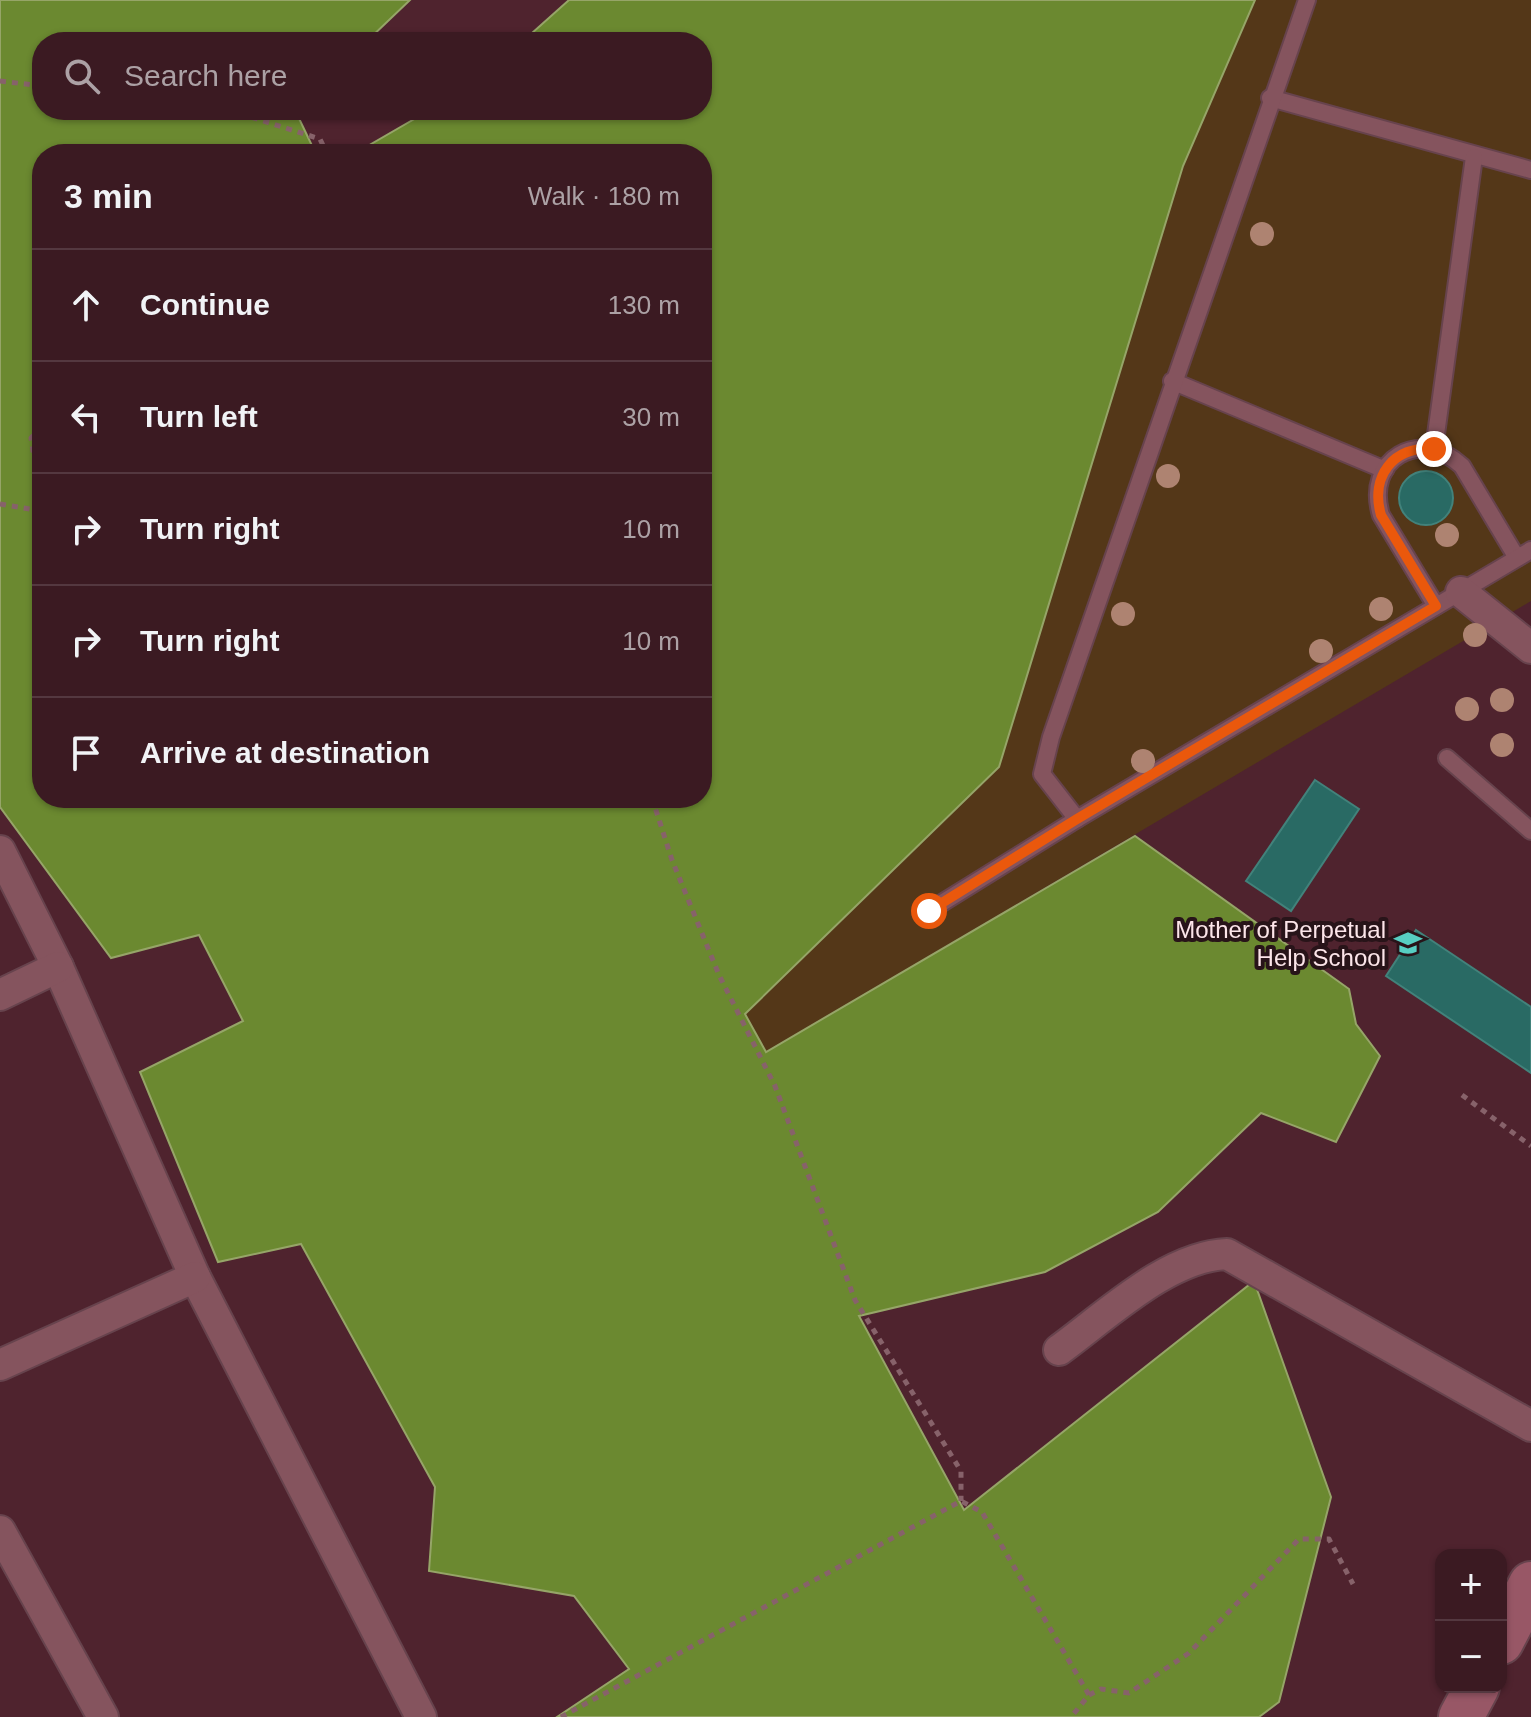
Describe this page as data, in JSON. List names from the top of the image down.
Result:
{
  "places": {
    "school or university": ["Mother of Perpetual Help School"]
  },
  "page": {
    "search": "Search here",
    "heading": ["3 min", "Walk · 180 m"],
    "list": [
      ["Continue", "130 m"],
      ["Turn left", "30 m"],
      ["Turn right", "10 m"],
      ["Turn right", "10 m"],
      "Arrive at destination"
    ],
    "map_buttons": ["+", "−"]
  }
}
